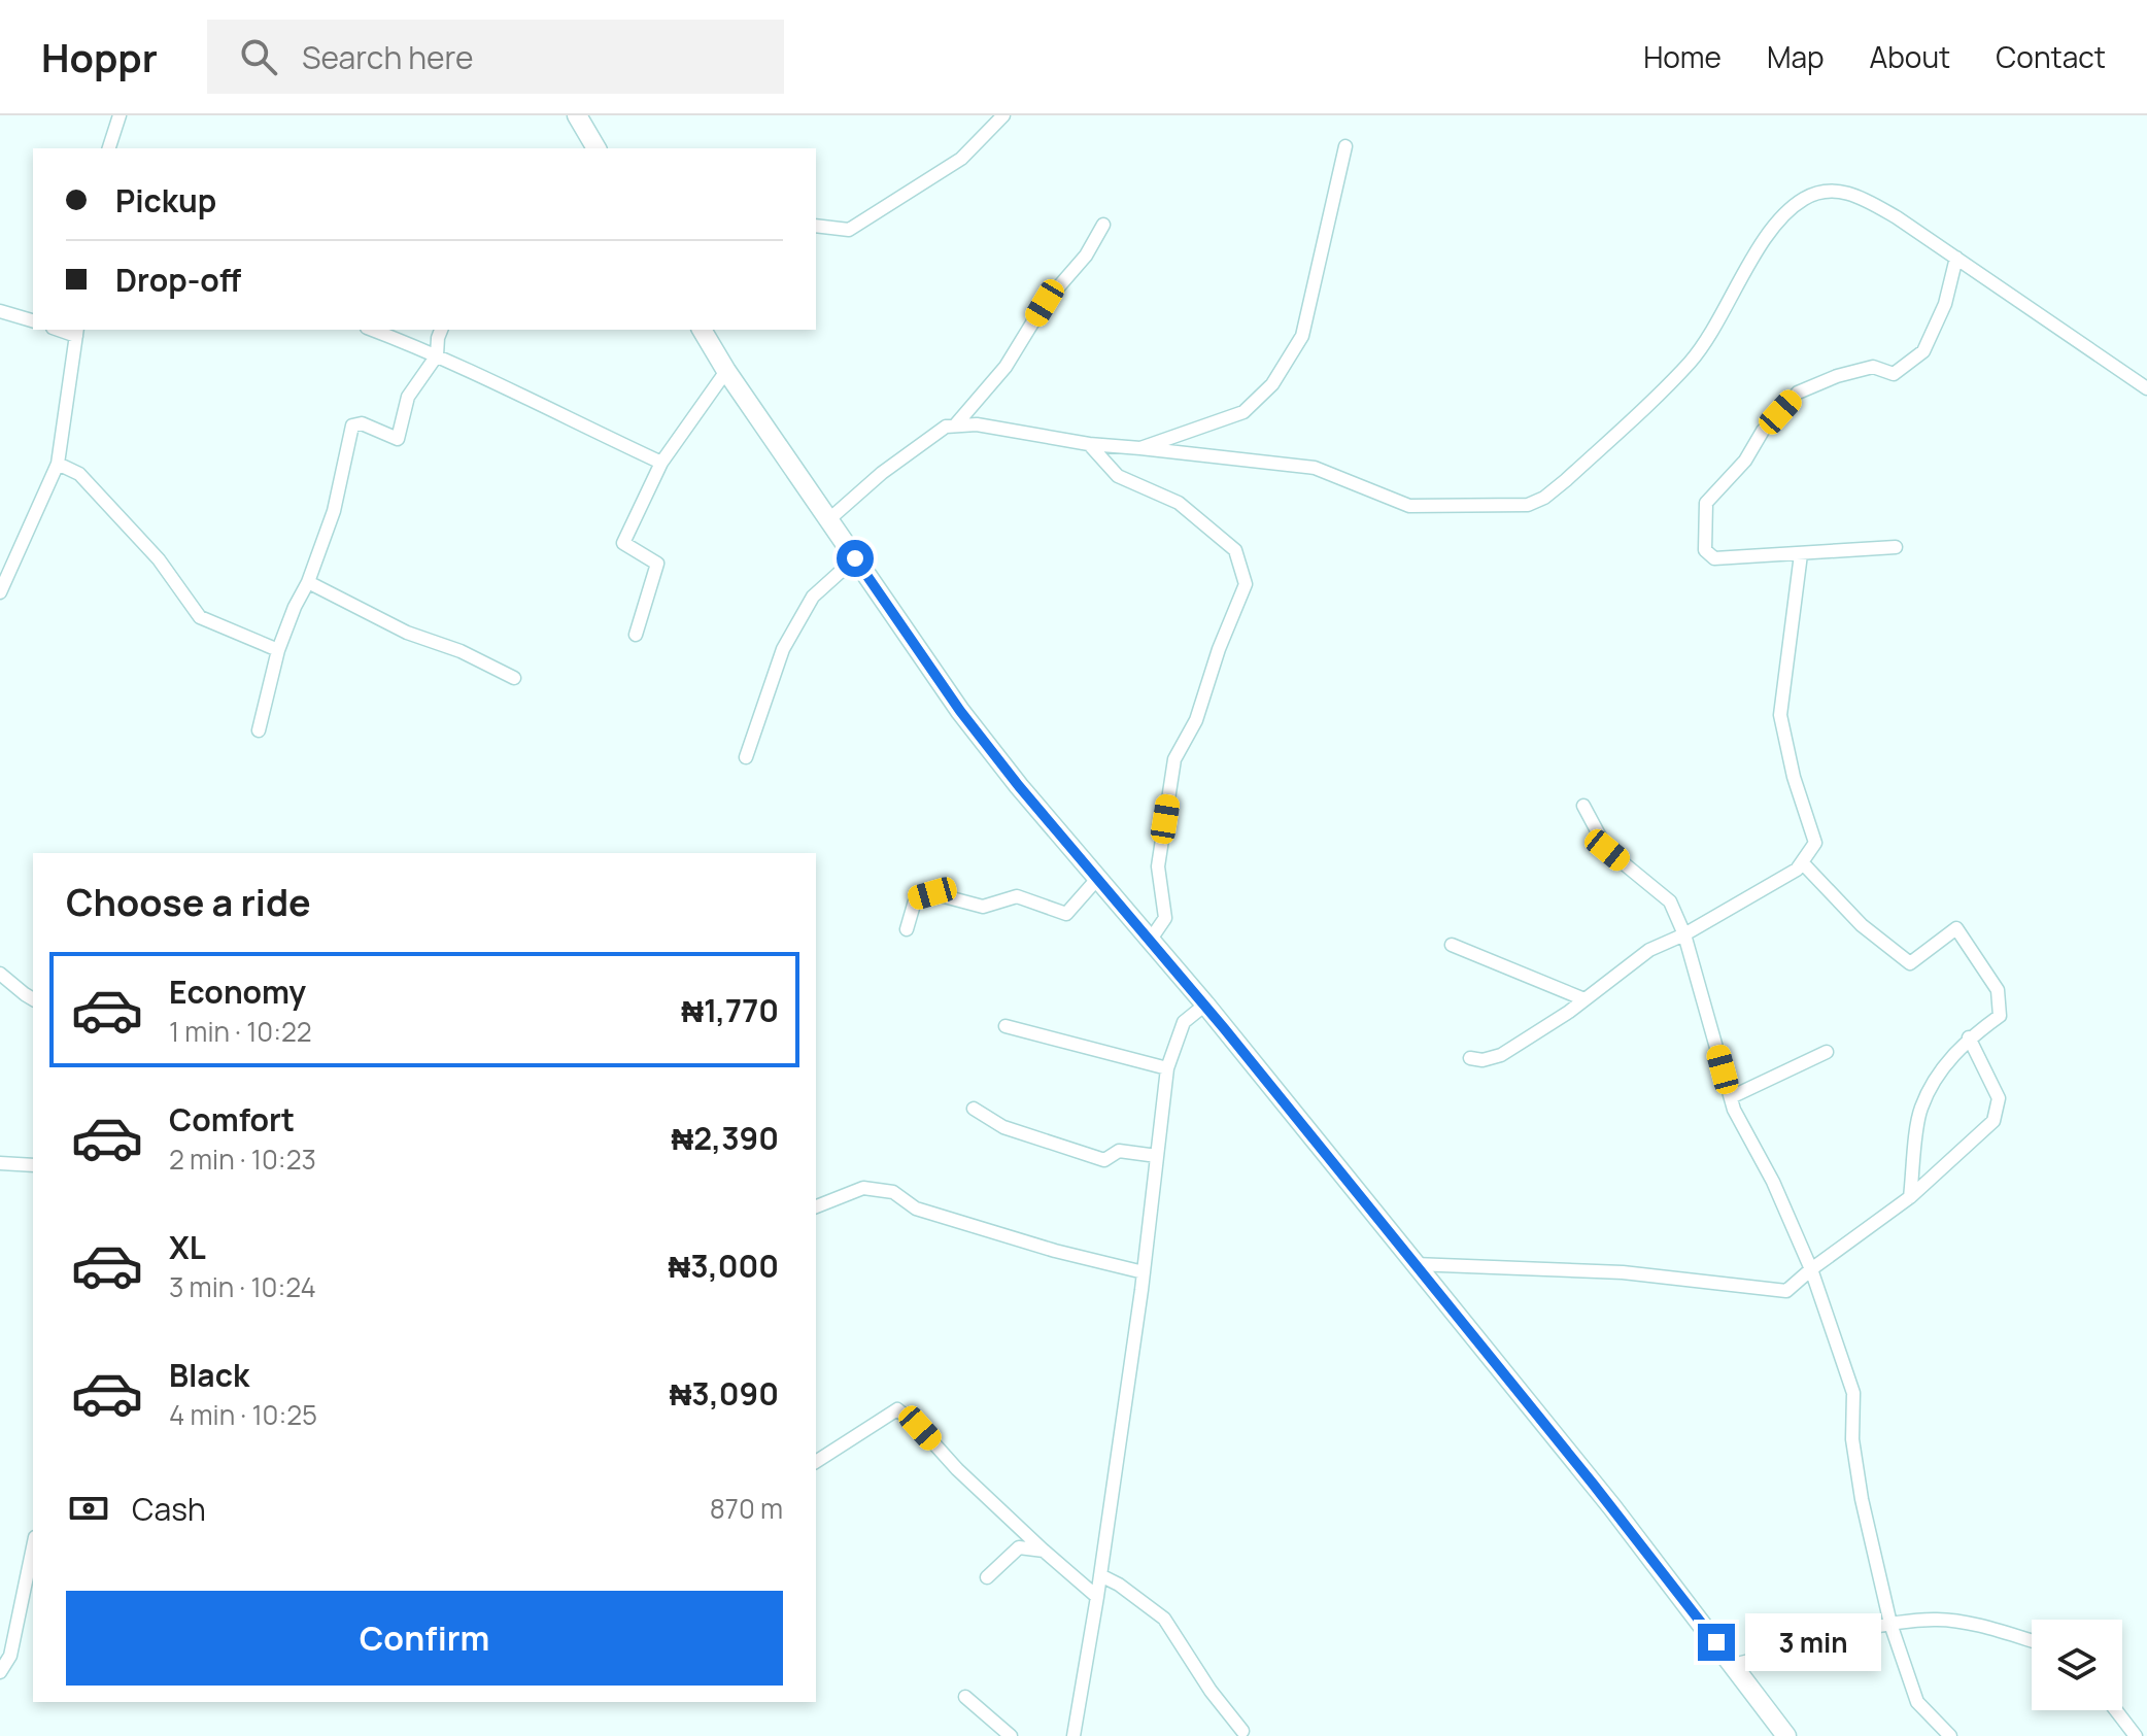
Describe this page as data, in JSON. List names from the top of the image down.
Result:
{
  "page": {
    "header": "Hoppr",
    "search": "Search here",
    "nav": [
      "Home",
      "Map",
      "About",
      "Contact"
    ],
    "banner": ["Pickup", "Drop-off"],
    "heading": "Choose a ride",
    "list": [
      {
        "name": "Economy",
        "note": "1 min · 10:22",
        "value": "₦1,770"
      },
      {
        "name": "Comfort",
        "note": "2 min · 10:23",
        "value": "₦2,390"
      },
      {
        "name": "XL",
        "note": "3 min · 10:24",
        "value": "₦3,000"
      },
      {
        "name": "Black",
        "note": "4 min · 10:25",
        "value": "₦3,090"
      }
    ],
    "pay": ["Cash", "870 m"],
    "buttons": "Confirm",
    "bubble": "3 min"
  }
}
